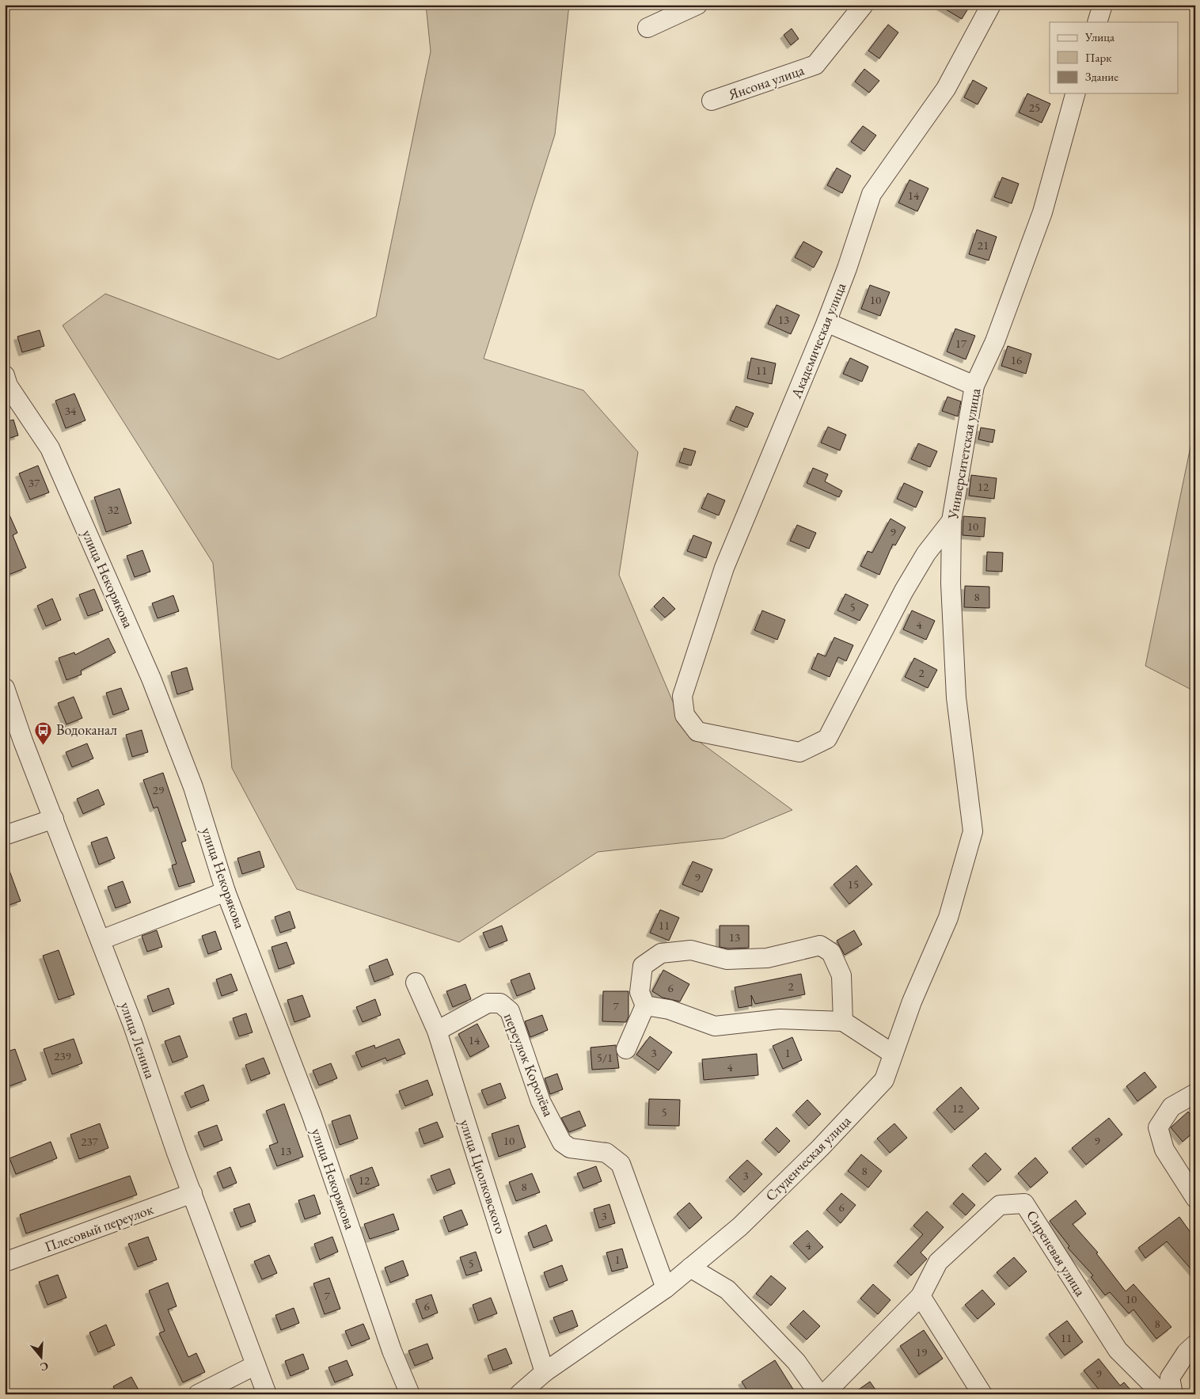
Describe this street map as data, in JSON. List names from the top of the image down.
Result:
{
  "streets": {
    "street": [
      "Янсона улица",
      "Академическая улица",
      "Университетская улица",
      "улица Некорякова",
      "улица Ленина",
      "переулок Королёва",
      "Студенческая улица",
      "улица Циолковского",
      "Плесовый переулок",
      "Сиреневая улица"
    ]
  },
  "crossings": [
    ["Академическая улица", "Университетская улица"],
    ["Университетская улица", "Студенческая улица"],
    ["улица Ленина", "Плесовый переулок"],
    ["переулок Королёва", "Студенческая улица"],
    ["переулок Королёва", "улица Циолковского"],
    ["Студенческая улица", "улица Циолковского"]
  ],
  "places": {
    "bus stop": ["Водоканал"]
  },
  "house_numbers": [
    "25",
    "14",
    "21",
    "10",
    "13",
    "17",
    "16",
    "11",
    "34",
    "37",
    "12",
    "32",
    "10",
    "9",
    "8",
    "5",
    "4",
    "2",
    "29",
    "9",
    "15",
    "11",
    "13",
    "2",
    "6",
    "7",
    "14",
    "3",
    "1",
    "239",
    "5/1",
    "4",
    "12",
    "5",
    "10",
    "9",
    "237",
    "13",
    "8",
    "3",
    "12",
    "8",
    "6",
    "3",
    "4",
    "1",
    "5",
    "7",
    "10",
    "6",
    "8",
    "11",
    "19",
    "9"
  ],
  "legend": ["Улица", "Парк", "Здание"],
  "north": "bottom"
}
